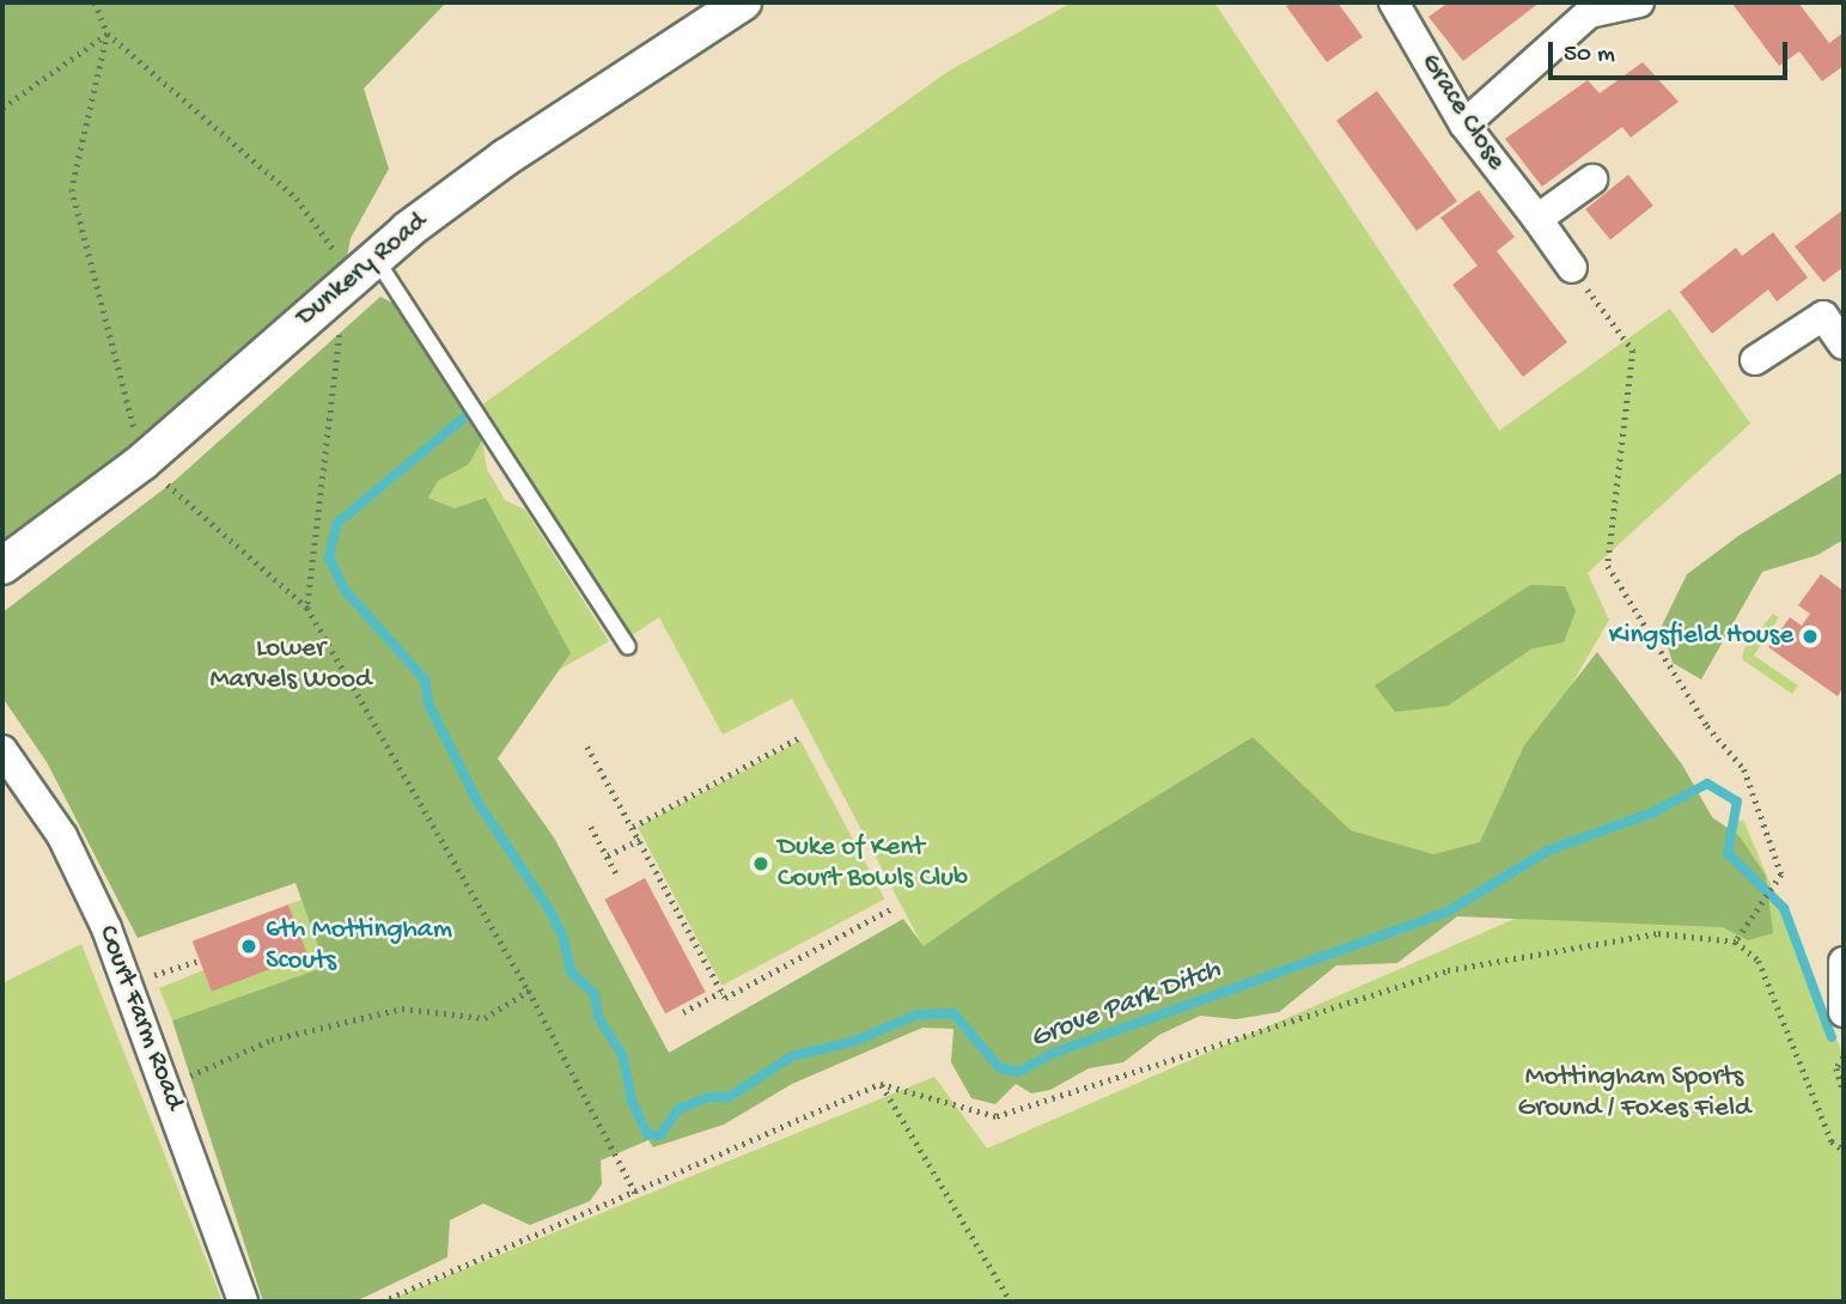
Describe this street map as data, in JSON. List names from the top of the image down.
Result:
{
  "streets": {
    "street": ["Grace Close", "Dunkery Road", "Court Farm Road"]
  },
  "water": ["Grove Park Ditch"],
  "parks": ["Lower Marvels Wood", "Mottingham Sports Ground / Foxes Field"],
  "places": ["Kingsfield House", "Duke of Kent Court Bowls Club", "6th Mottingham Scouts"],
  "scale_bar": "50 m"
}
